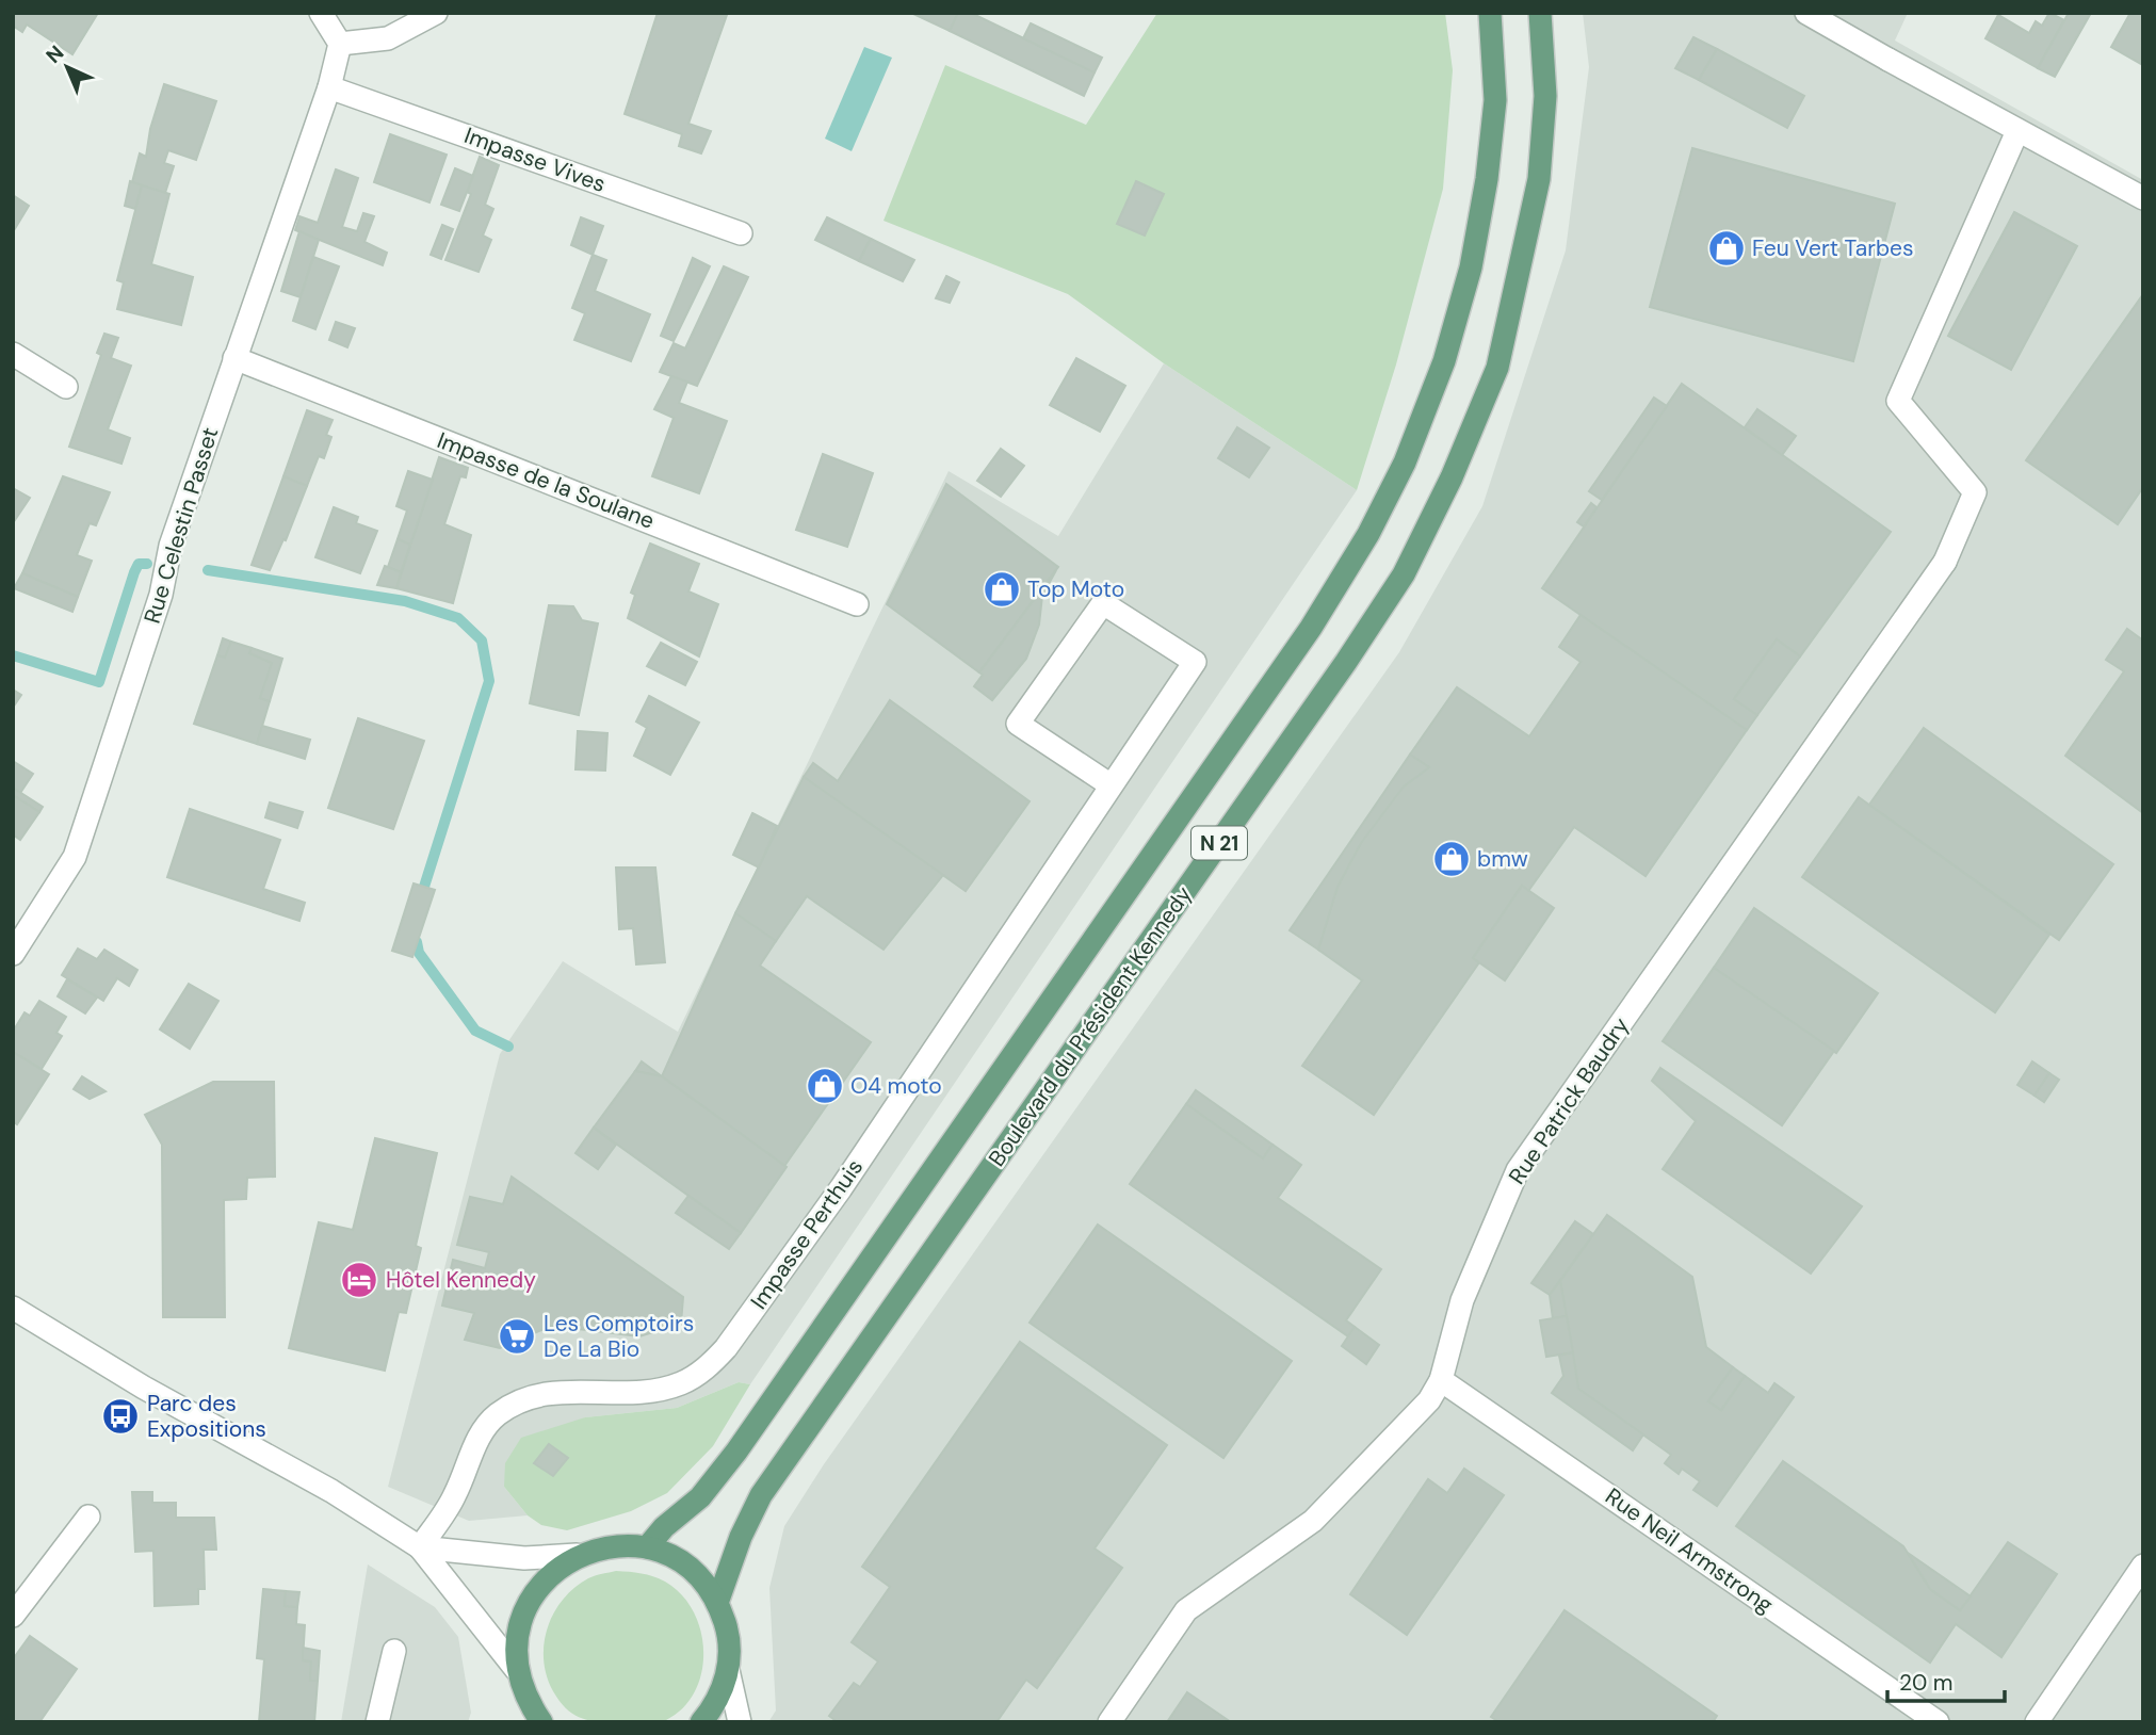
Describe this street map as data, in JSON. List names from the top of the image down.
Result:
{
  "streets": {
    "main road": ["N 21", "Boulevard du Président Kennedy"],
    "street": [
      "Impasse Vives",
      "Impasse de la Soulane",
      "Rue Celestin Passet",
      "Rue Patrick Baudry",
      "Impasse Perthuis",
      "Rue Neil Armstrong"
    ]
  },
  "crossings": [
    ["Impasse Vives", "Rue Celestin Passet"],
    ["Impasse de la Soulane", "Rue Celestin Passet"],
    ["Rue Patrick Baudry", "Rue Neil Armstrong"]
  ],
  "places": {
    "shop": [
      "Feu Vert Tarbes",
      "Top Moto",
      "bmw",
      "O4 moto"
    ],
    "hotel": ["Hôtel Kennedy"],
    "supermarket": ["Les Comptoirs De La Bio"],
    "bus stop": ["Parc des Expositions"]
  },
  "scale_bar": "20 m",
  "north": "top left"
}
